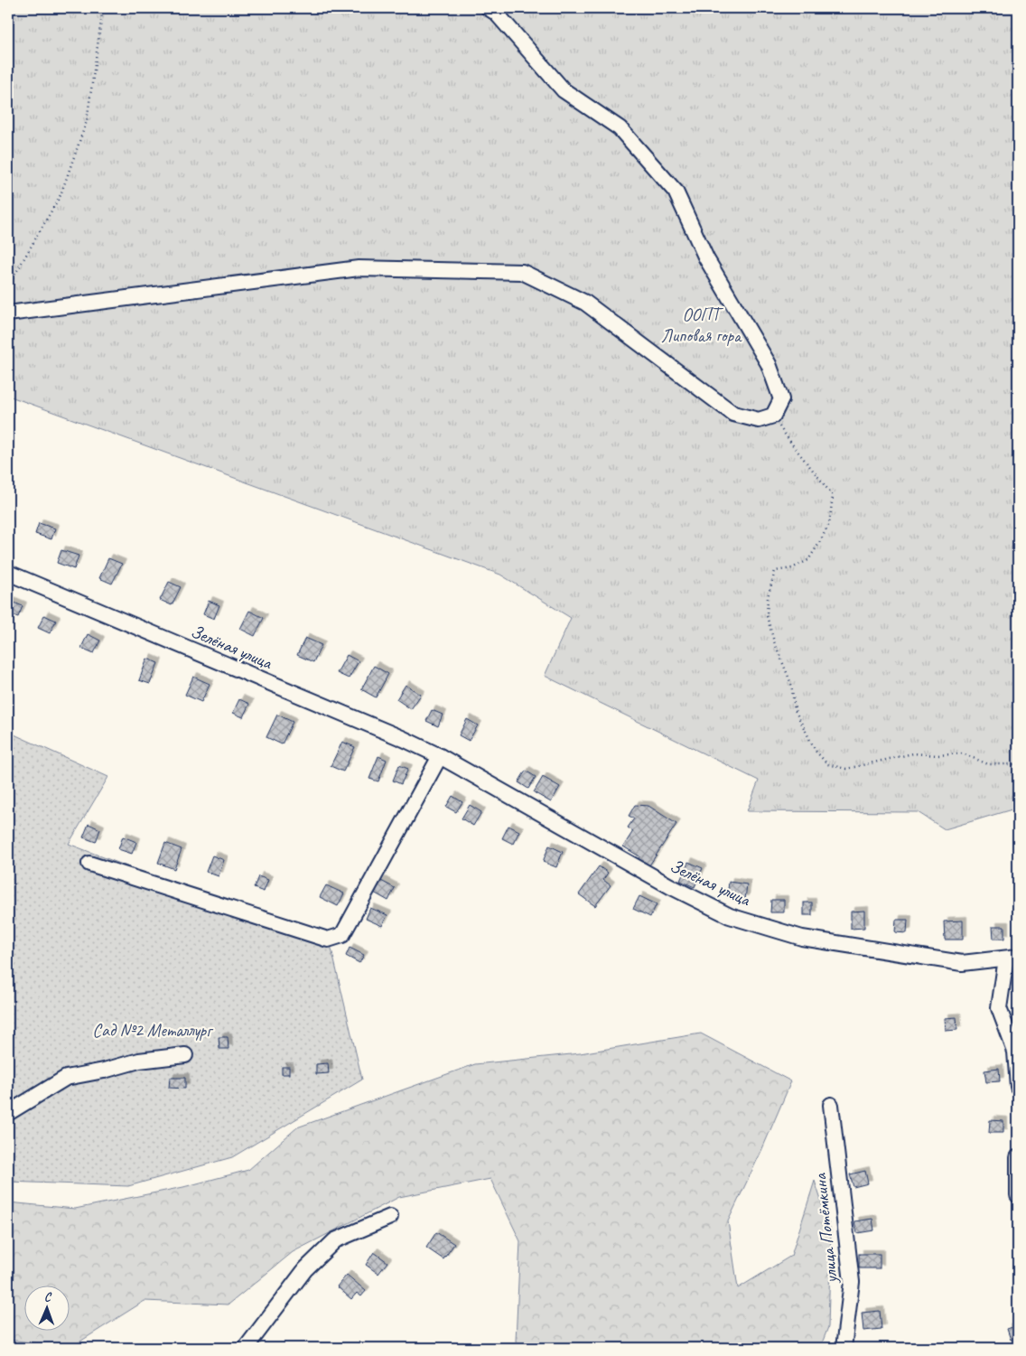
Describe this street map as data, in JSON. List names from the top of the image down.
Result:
{
  "streets": {
    "street": ["Зелёная улица", "улица Потёмкина"]
  },
  "parks": ["ООПТ Липовая гора", "Сад №2 Металлург"],
  "north": "top"
}
